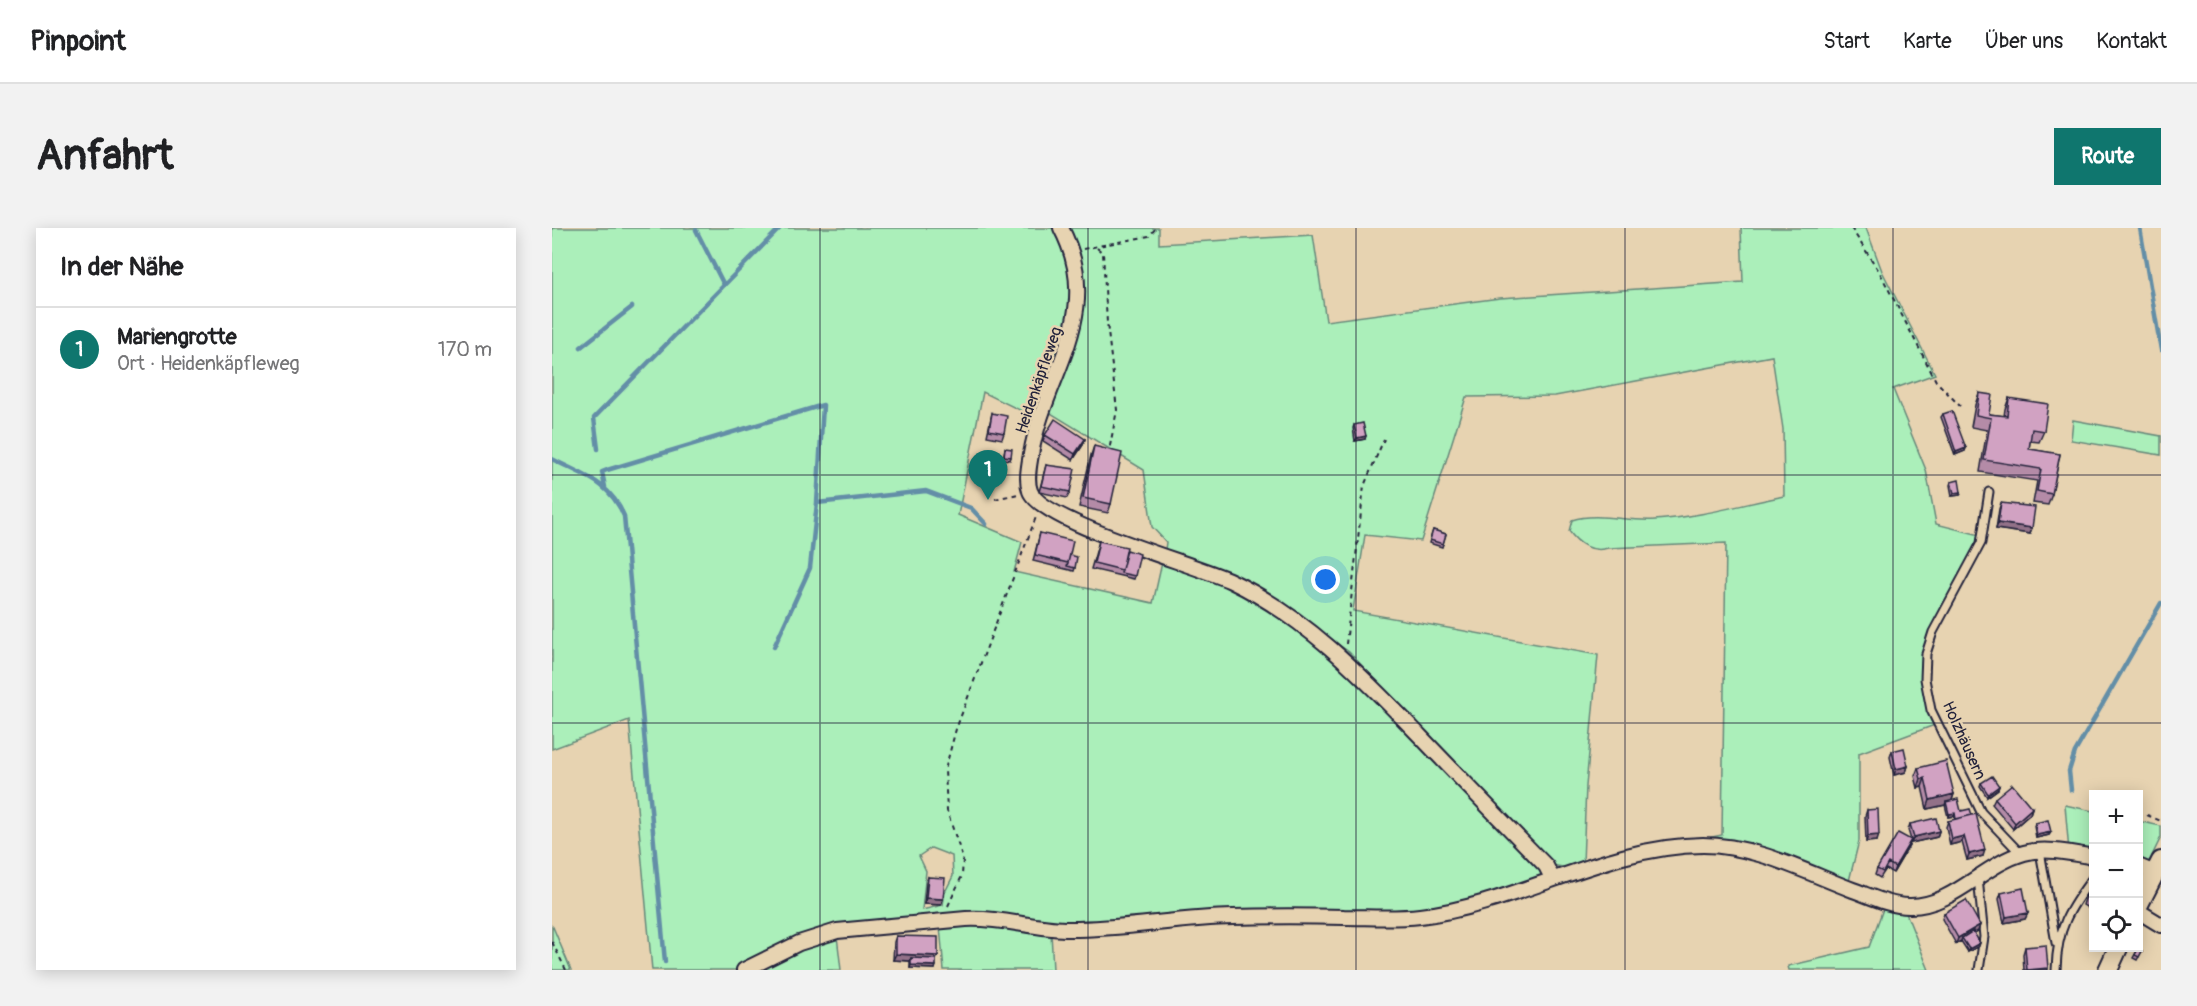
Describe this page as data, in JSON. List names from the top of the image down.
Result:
{
  "streets": {
    "street": ["Heidenkäpfleweg"],
    "lane": ["Holzhäusern"]
  },
  "page": {
    "header": "Pinpoint",
    "nav": [
      "Start",
      "Karte",
      "Über uns",
      "Kontakt"
    ],
    "buttons": "Route",
    "title": "Anfahrt",
    "heading": "In der Nähe",
    "list": [
      {
        "mark": "1",
        "name": "Mariengrotte",
        "note": "Ort · Heidenkäpfleweg",
        "value": "170 m"
      }
    ],
    "pins": "1",
    "map_buttons": ["+", "−"]
  }
}
